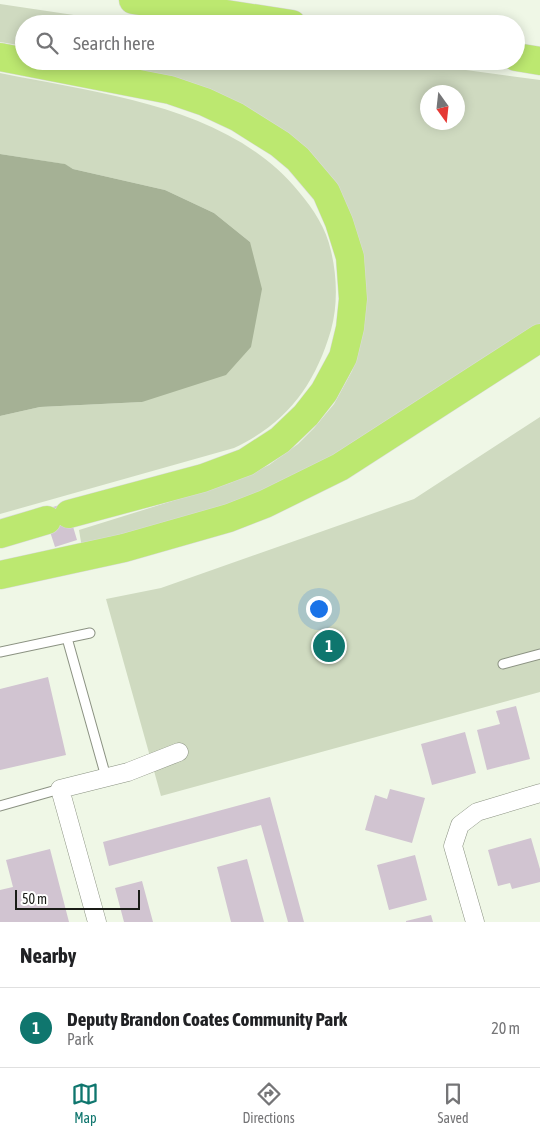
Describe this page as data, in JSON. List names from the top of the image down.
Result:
{
  "scale_bar": "50 m",
  "north": "bottom",
  "page": {
    "search": "Search here",
    "pins": "1",
    "scale": "50 m",
    "heading": "Nearby",
    "list": [
      {
        "mark": "1",
        "name": "Deputy Brandon Coates Community Park",
        "note": "Park",
        "value": "20 m"
      }
    ],
    "nav": ["Map", "Directions", "Saved"]
  }
}
